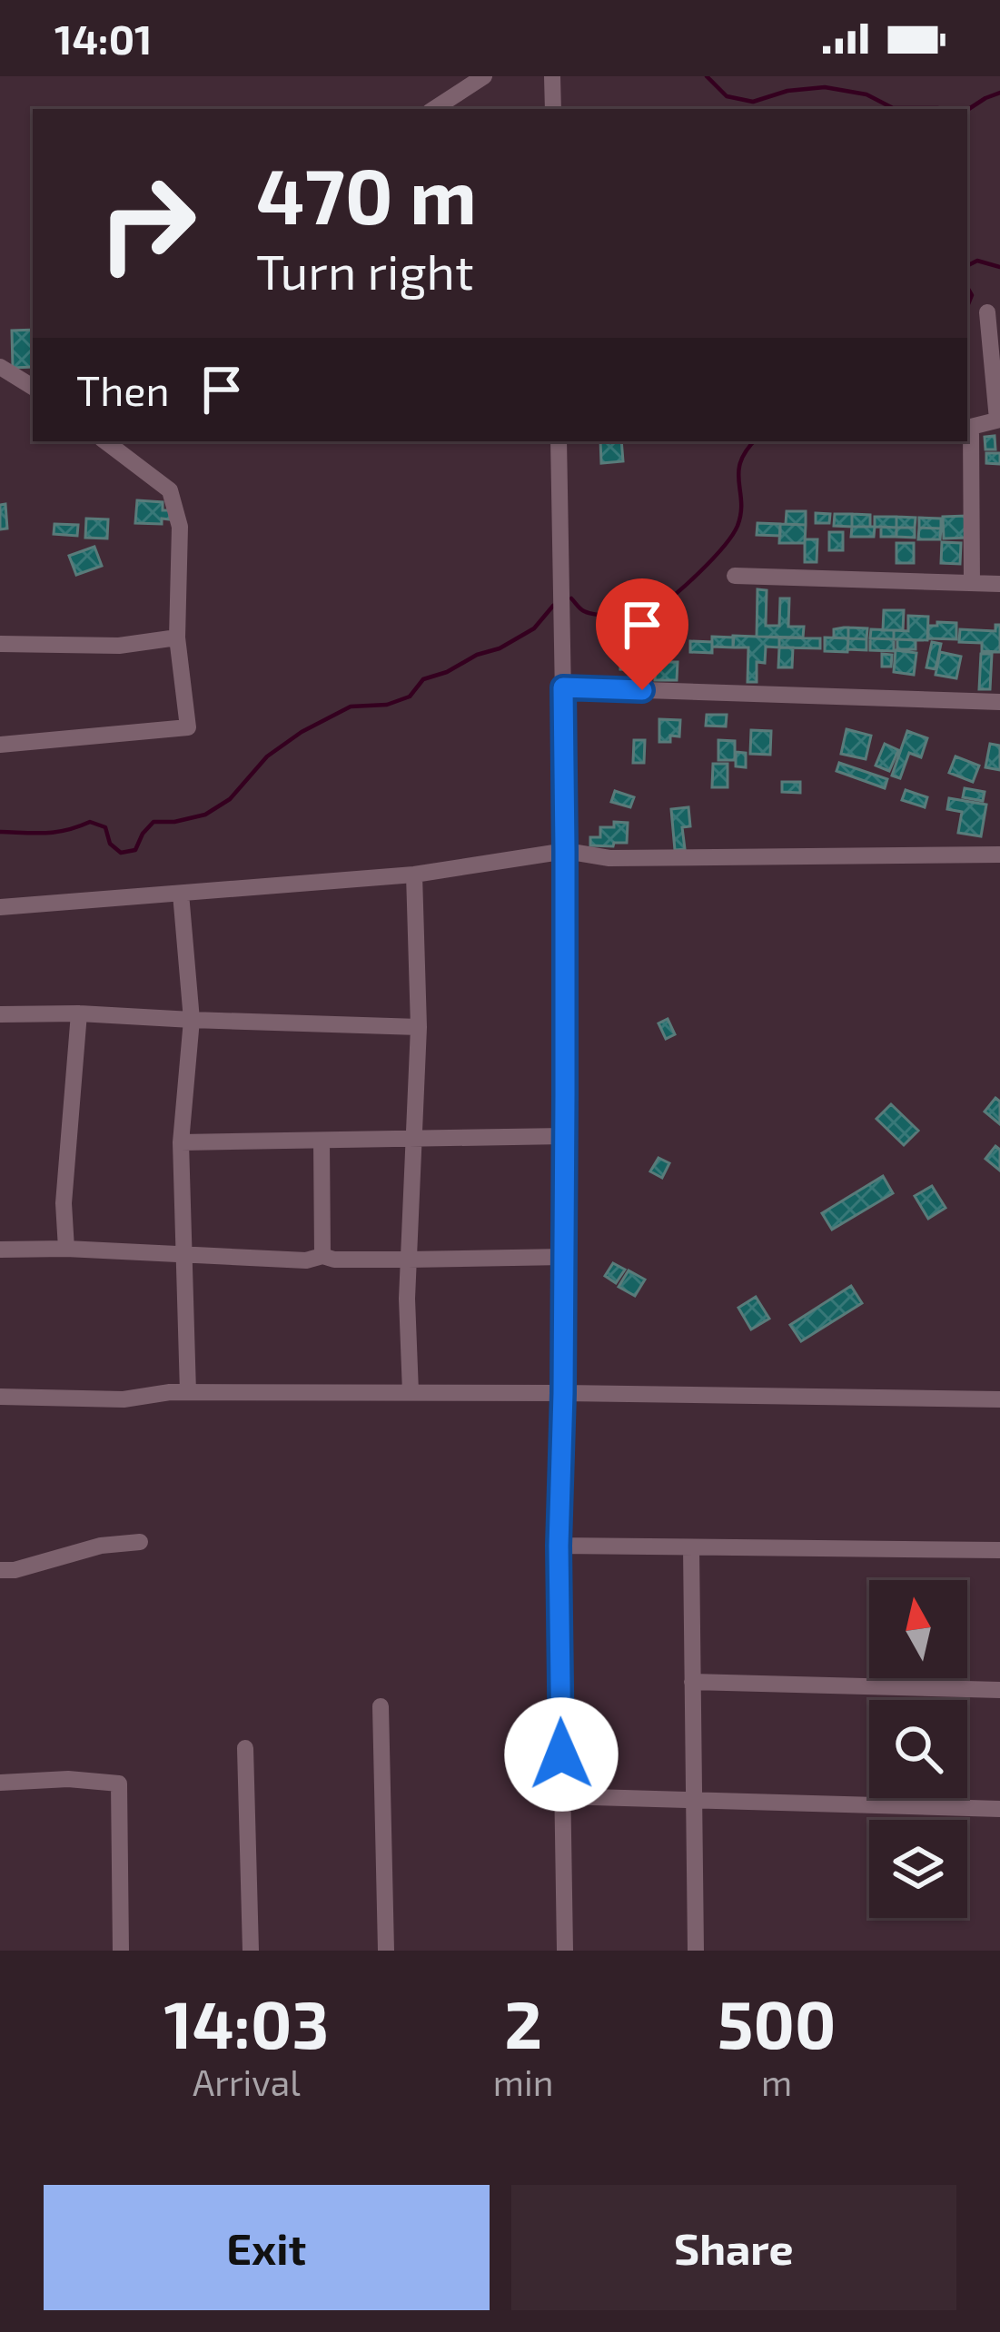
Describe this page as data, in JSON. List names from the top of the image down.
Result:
{
  "north": "top",
  "page": {
    "status": "14:01",
    "turn": ["470 m", "Turn right"],
    "then": "Then",
    "eta": [
      "14:03",
      "Arrival",
      "2",
      "min",
      "500",
      "m"
    ],
    "buttons": ["Exit", "Share"]
  }
}
